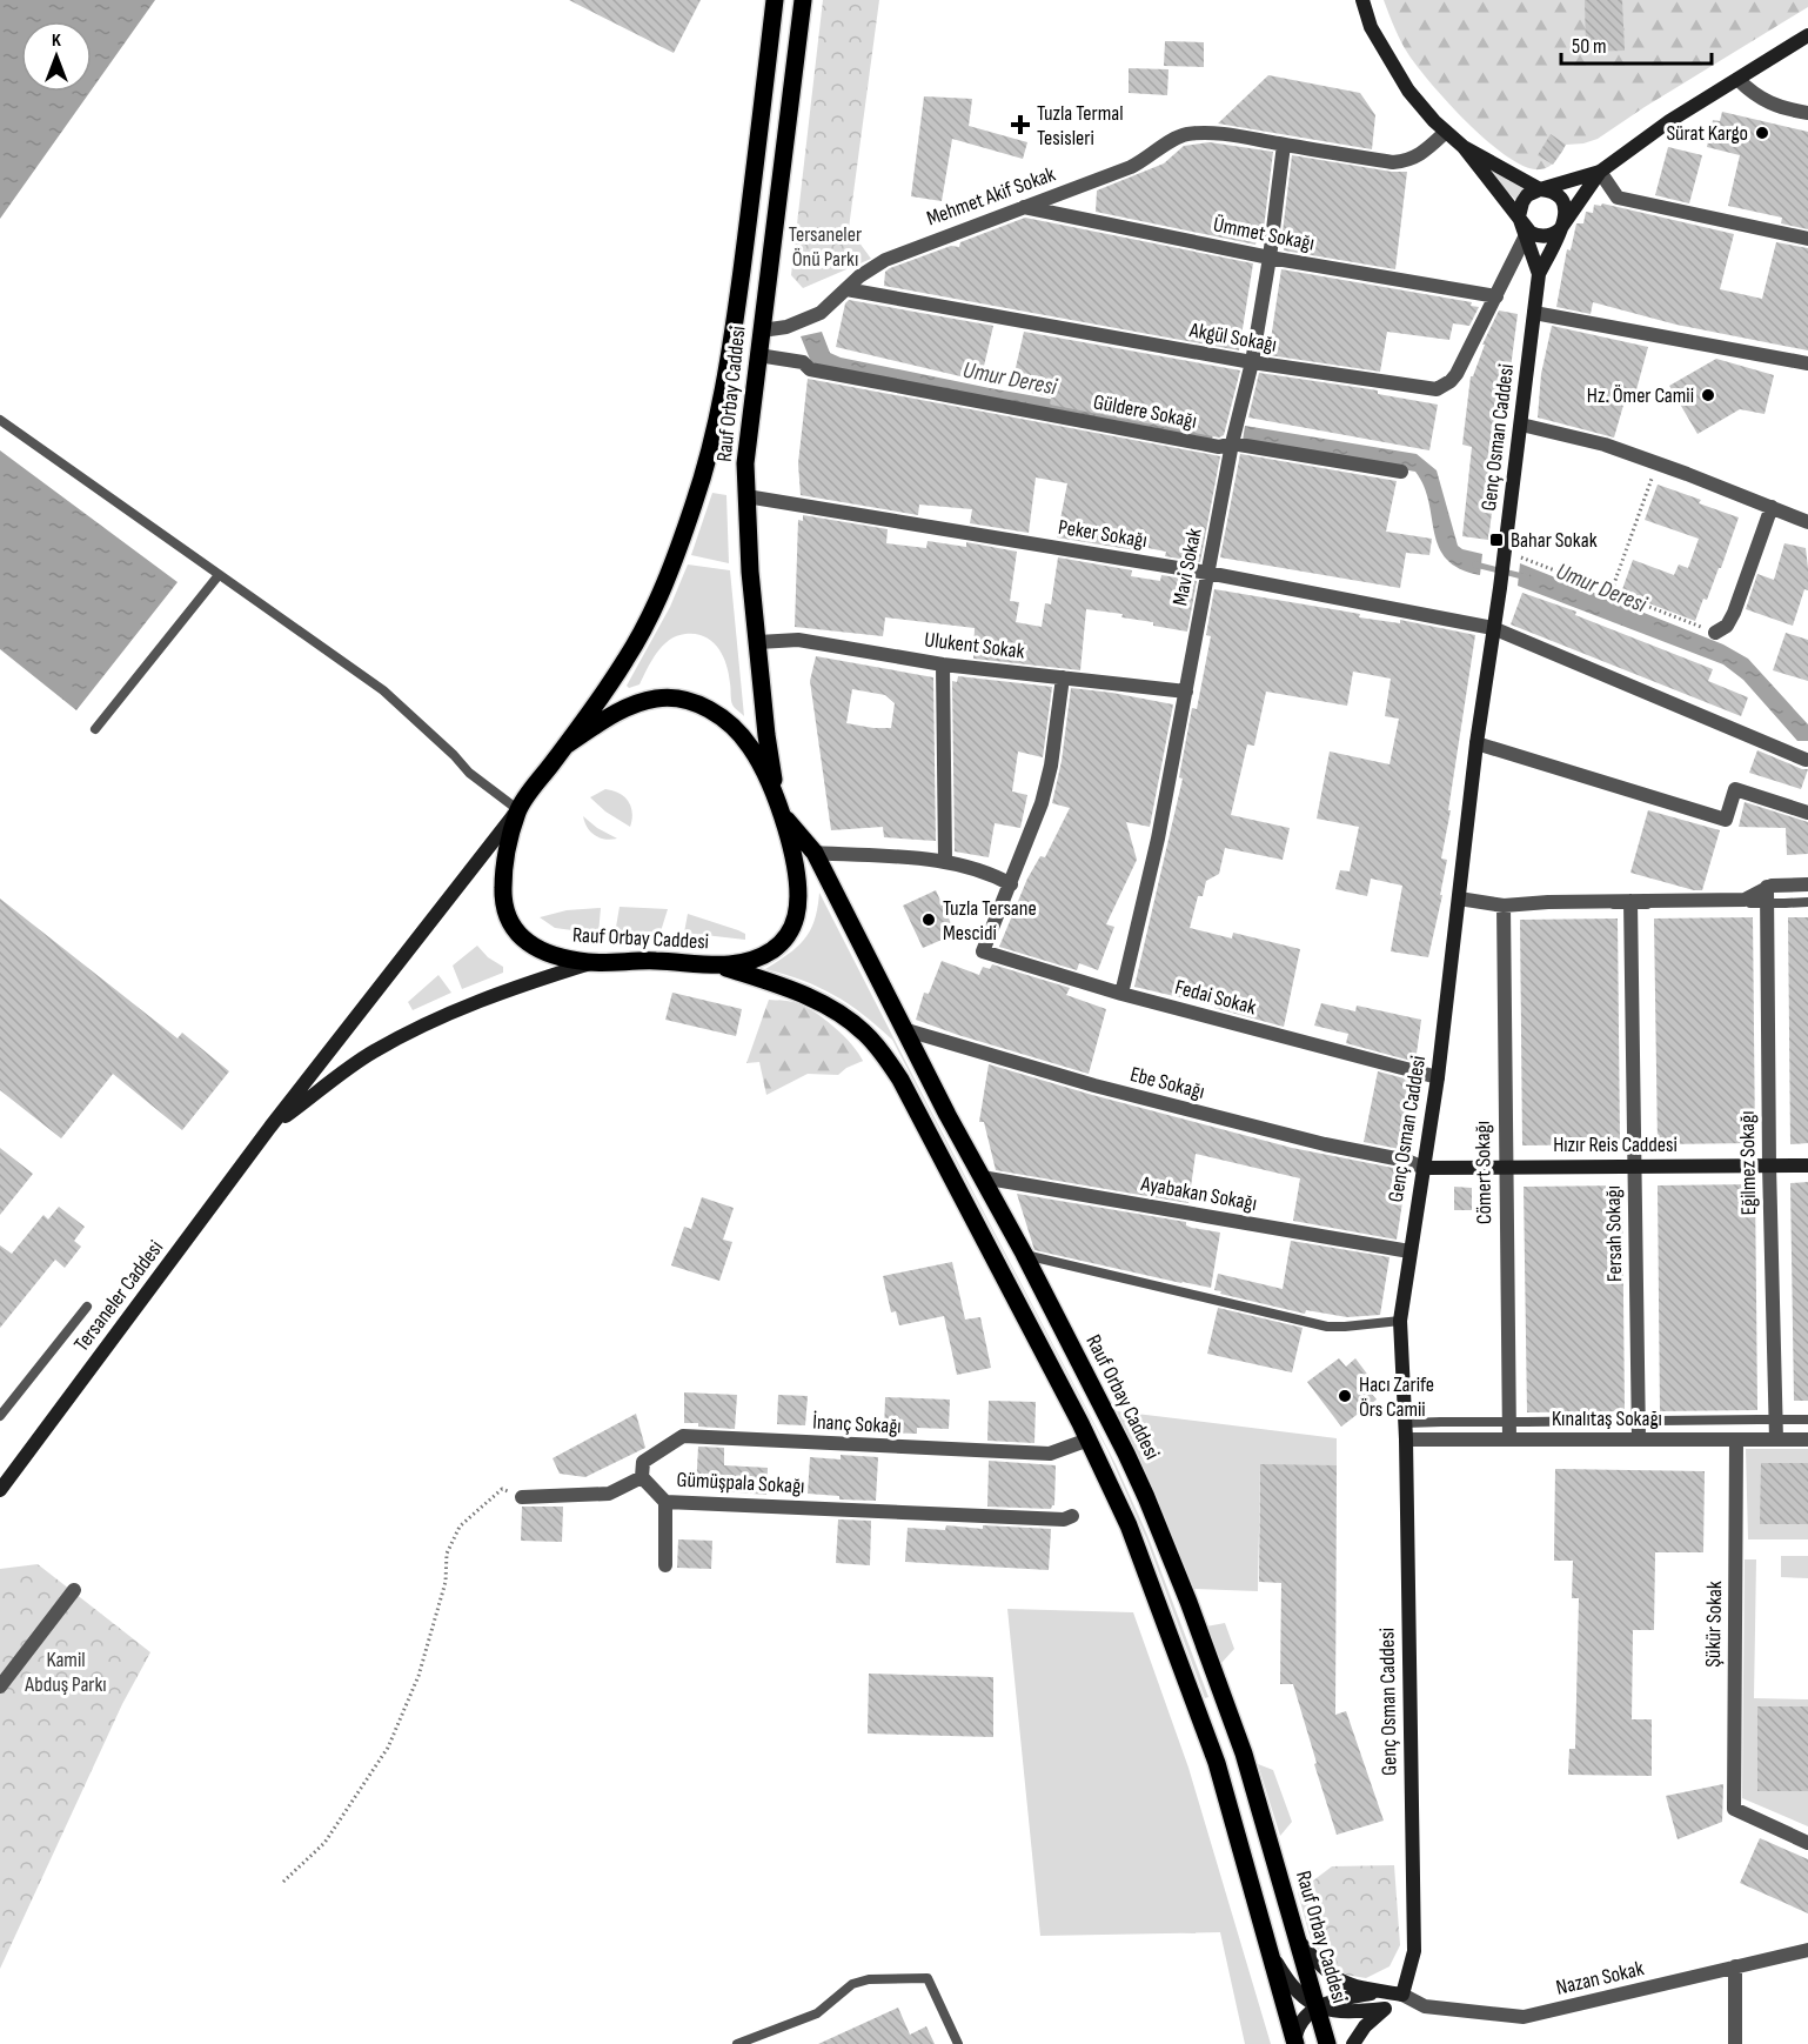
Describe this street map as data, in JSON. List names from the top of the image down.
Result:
{
  "streets": {
    "main road": ["Rauf Orbay Caddesi"],
    "street": [
      "Mehmet Akif Sokak",
      "Ümmet Sokağı",
      "Akgül Sokağı",
      "Güldere Sokağı",
      "Genç Osman Caddesi",
      "Peker Sokağı",
      "Mavi Sokak",
      "Ulukent Sokak",
      "Fedai Sokak",
      "Ebe Sokağı",
      "Hızır Reis Caddesi",
      "Eğilmez Sokağı",
      "Cömert Sokağı",
      "Ayabakan Sokağı",
      "Fersah Sokağı",
      "Tersaneler Caddesi",
      "Kınalıtaş Sokağı",
      "İnanç Sokağı",
      "Gümüşpala Sokağı",
      "Şükür Sokak",
      "Nazan Sokak"
    ]
  },
  "crossings": [
    ["Mehmet Akif Sokak", "Ümmet Sokağı"],
    ["Mehmet Akif Sokak", "Akgül Sokağı"],
    ["Mehmet Akif Sokak", "Rauf Orbay Caddesi"],
    ["Mehmet Akif Sokak", "Mavi Sokak"],
    ["Ümmet Sokağı", "Akgül Sokağı"],
    ["Ümmet Sokağı", "Mavi Sokak"],
    ["Akgül Sokağı", "Genç Osman Caddesi"],
    ["Akgül Sokağı", "Mavi Sokak"],
    ["Rauf Orbay Caddesi", "Güldere Sokağı"],
    ["Rauf Orbay Caddesi", "Peker Sokağı"],
    ["Rauf Orbay Caddesi", "Ulukent Sokak"],
    ["Rauf Orbay Caddesi", "Ebe Sokağı"],
    ["Rauf Orbay Caddesi", "Ayabakan Sokağı"],
    ["Rauf Orbay Caddesi", "Tersaneler Caddesi"],
    ["Rauf Orbay Caddesi", "İnanç Sokağı"],
    ["Güldere Sokağı", "Mavi Sokak"],
    ["Genç Osman Caddesi", "Peker Sokağı"],
    ["Genç Osman Caddesi", "Fedai Sokak"],
    ["Genç Osman Caddesi", "Ebe Sokağı"],
    ["Genç Osman Caddesi", "Hızır Reis Caddesi"],
    ["Genç Osman Caddesi", "Ayabakan Sokağı"],
    ["Genç Osman Caddesi", "Kınalıtaş Sokağı"],
    ["Genç Osman Caddesi", "Nazan Sokak"],
    ["Peker Sokağı", "Mavi Sokak"],
    ["Mavi Sokak", "Ulukent Sokak"],
    ["Mavi Sokak", "Fedai Sokak"],
    ["Ebe Sokağı", "Hızır Reis Caddesi"],
    ["Hızır Reis Caddesi", "Eğilmez Sokağı"],
    ["Hızır Reis Caddesi", "Cömert Sokağı"],
    ["Hızır Reis Caddesi", "Fersah Sokağı"],
    ["Eğilmez Sokağı", "Kınalıtaş Sokağı"],
    ["Cömert Sokağı", "Kınalıtaş Sokağı"],
    ["Fersah Sokağı", "Kınalıtaş Sokağı"],
    ["Kınalıtaş Sokağı", "Şükür Sokak"],
    ["İnanç Sokağı", "Gümüşpala Sokağı"]
  ],
  "water": ["Umur Deresi"],
  "parks": ["Tersaneler Önü Parkı", "Kamil Abduş Parkı"],
  "places": {
    "health": ["Tuzla Termal Tesisleri"],
    "other": [
      "Sürat Kargo",
      "Hz. Ömer Camii",
      "Tuzla Tersane Mescidi",
      "Hacı Zarife Örs Camii"
    ],
    "transit": ["Bahar Sokak"]
  },
  "scale_bar": "50 m",
  "north": "top"
}
